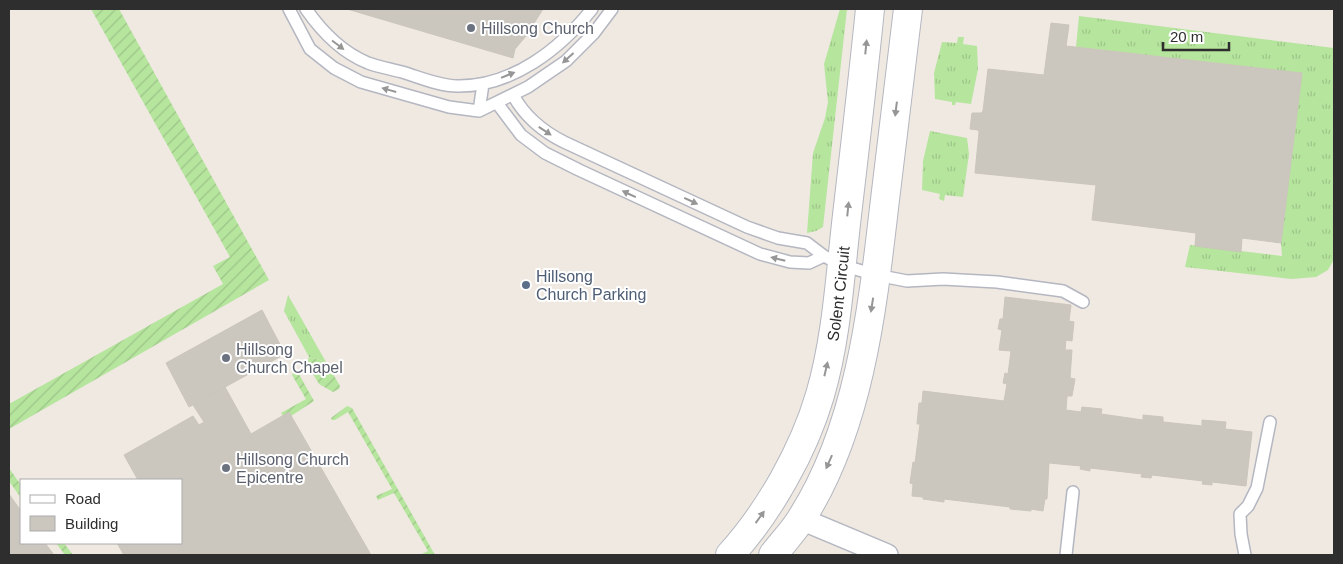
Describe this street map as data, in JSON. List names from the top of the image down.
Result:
{
  "streets": {
    "street": ["Solent Circuit"]
  },
  "places": [
    "Hillsong Church",
    "Hillsong Church Parking",
    "Hillsong Church Chapel",
    "Hillsong Church Epicentre"
  ],
  "legend": ["Road", "Building"],
  "scale_bar": "20 m"
}
